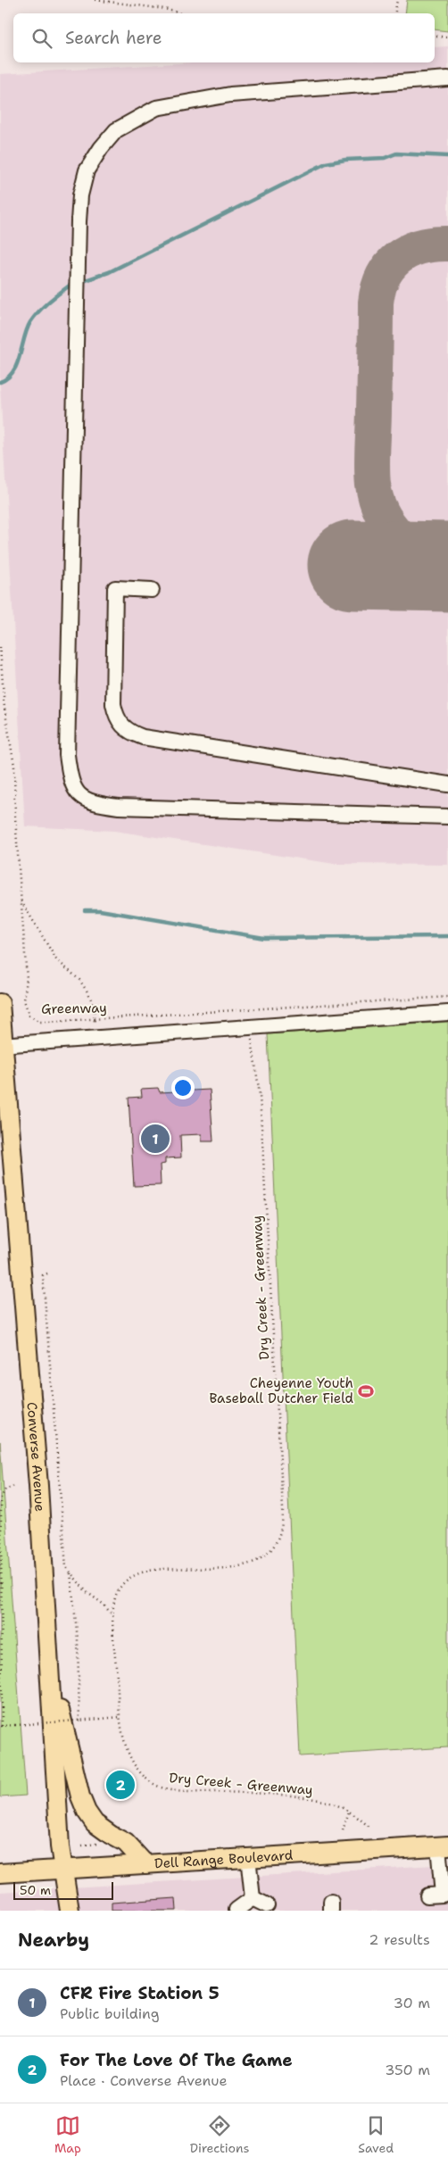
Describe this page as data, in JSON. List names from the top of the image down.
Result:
{
  "streets": {
    "main road": ["Converse Avenue", "Dell Range Boulevard"],
    "path": ["Greenway", "Dry Creek - Greenway"]
  },
  "crossings": [
    ["Converse Avenue", "Dell Range Boulevard"]
  ],
  "places": {
    "sports": ["Cheyenne Youth Baseball Dutcher Field"]
  },
  "scale_bar": "50 m",
  "page": {
    "search": "Search here",
    "pins": ["1", "2"],
    "scale": "50 m",
    "heading": ["Nearby", "2 results"],
    "list": [
      {
        "mark": "1",
        "name": "CFR Fire Station 5",
        "note": "Public building",
        "value": "30 m"
      },
      {
        "mark": "2",
        "name": "For The Love Of The Game",
        "note": "Place · Converse Avenue",
        "value": "350 m"
      }
    ],
    "nav": ["Map", "Directions", "Saved"]
  }
}
